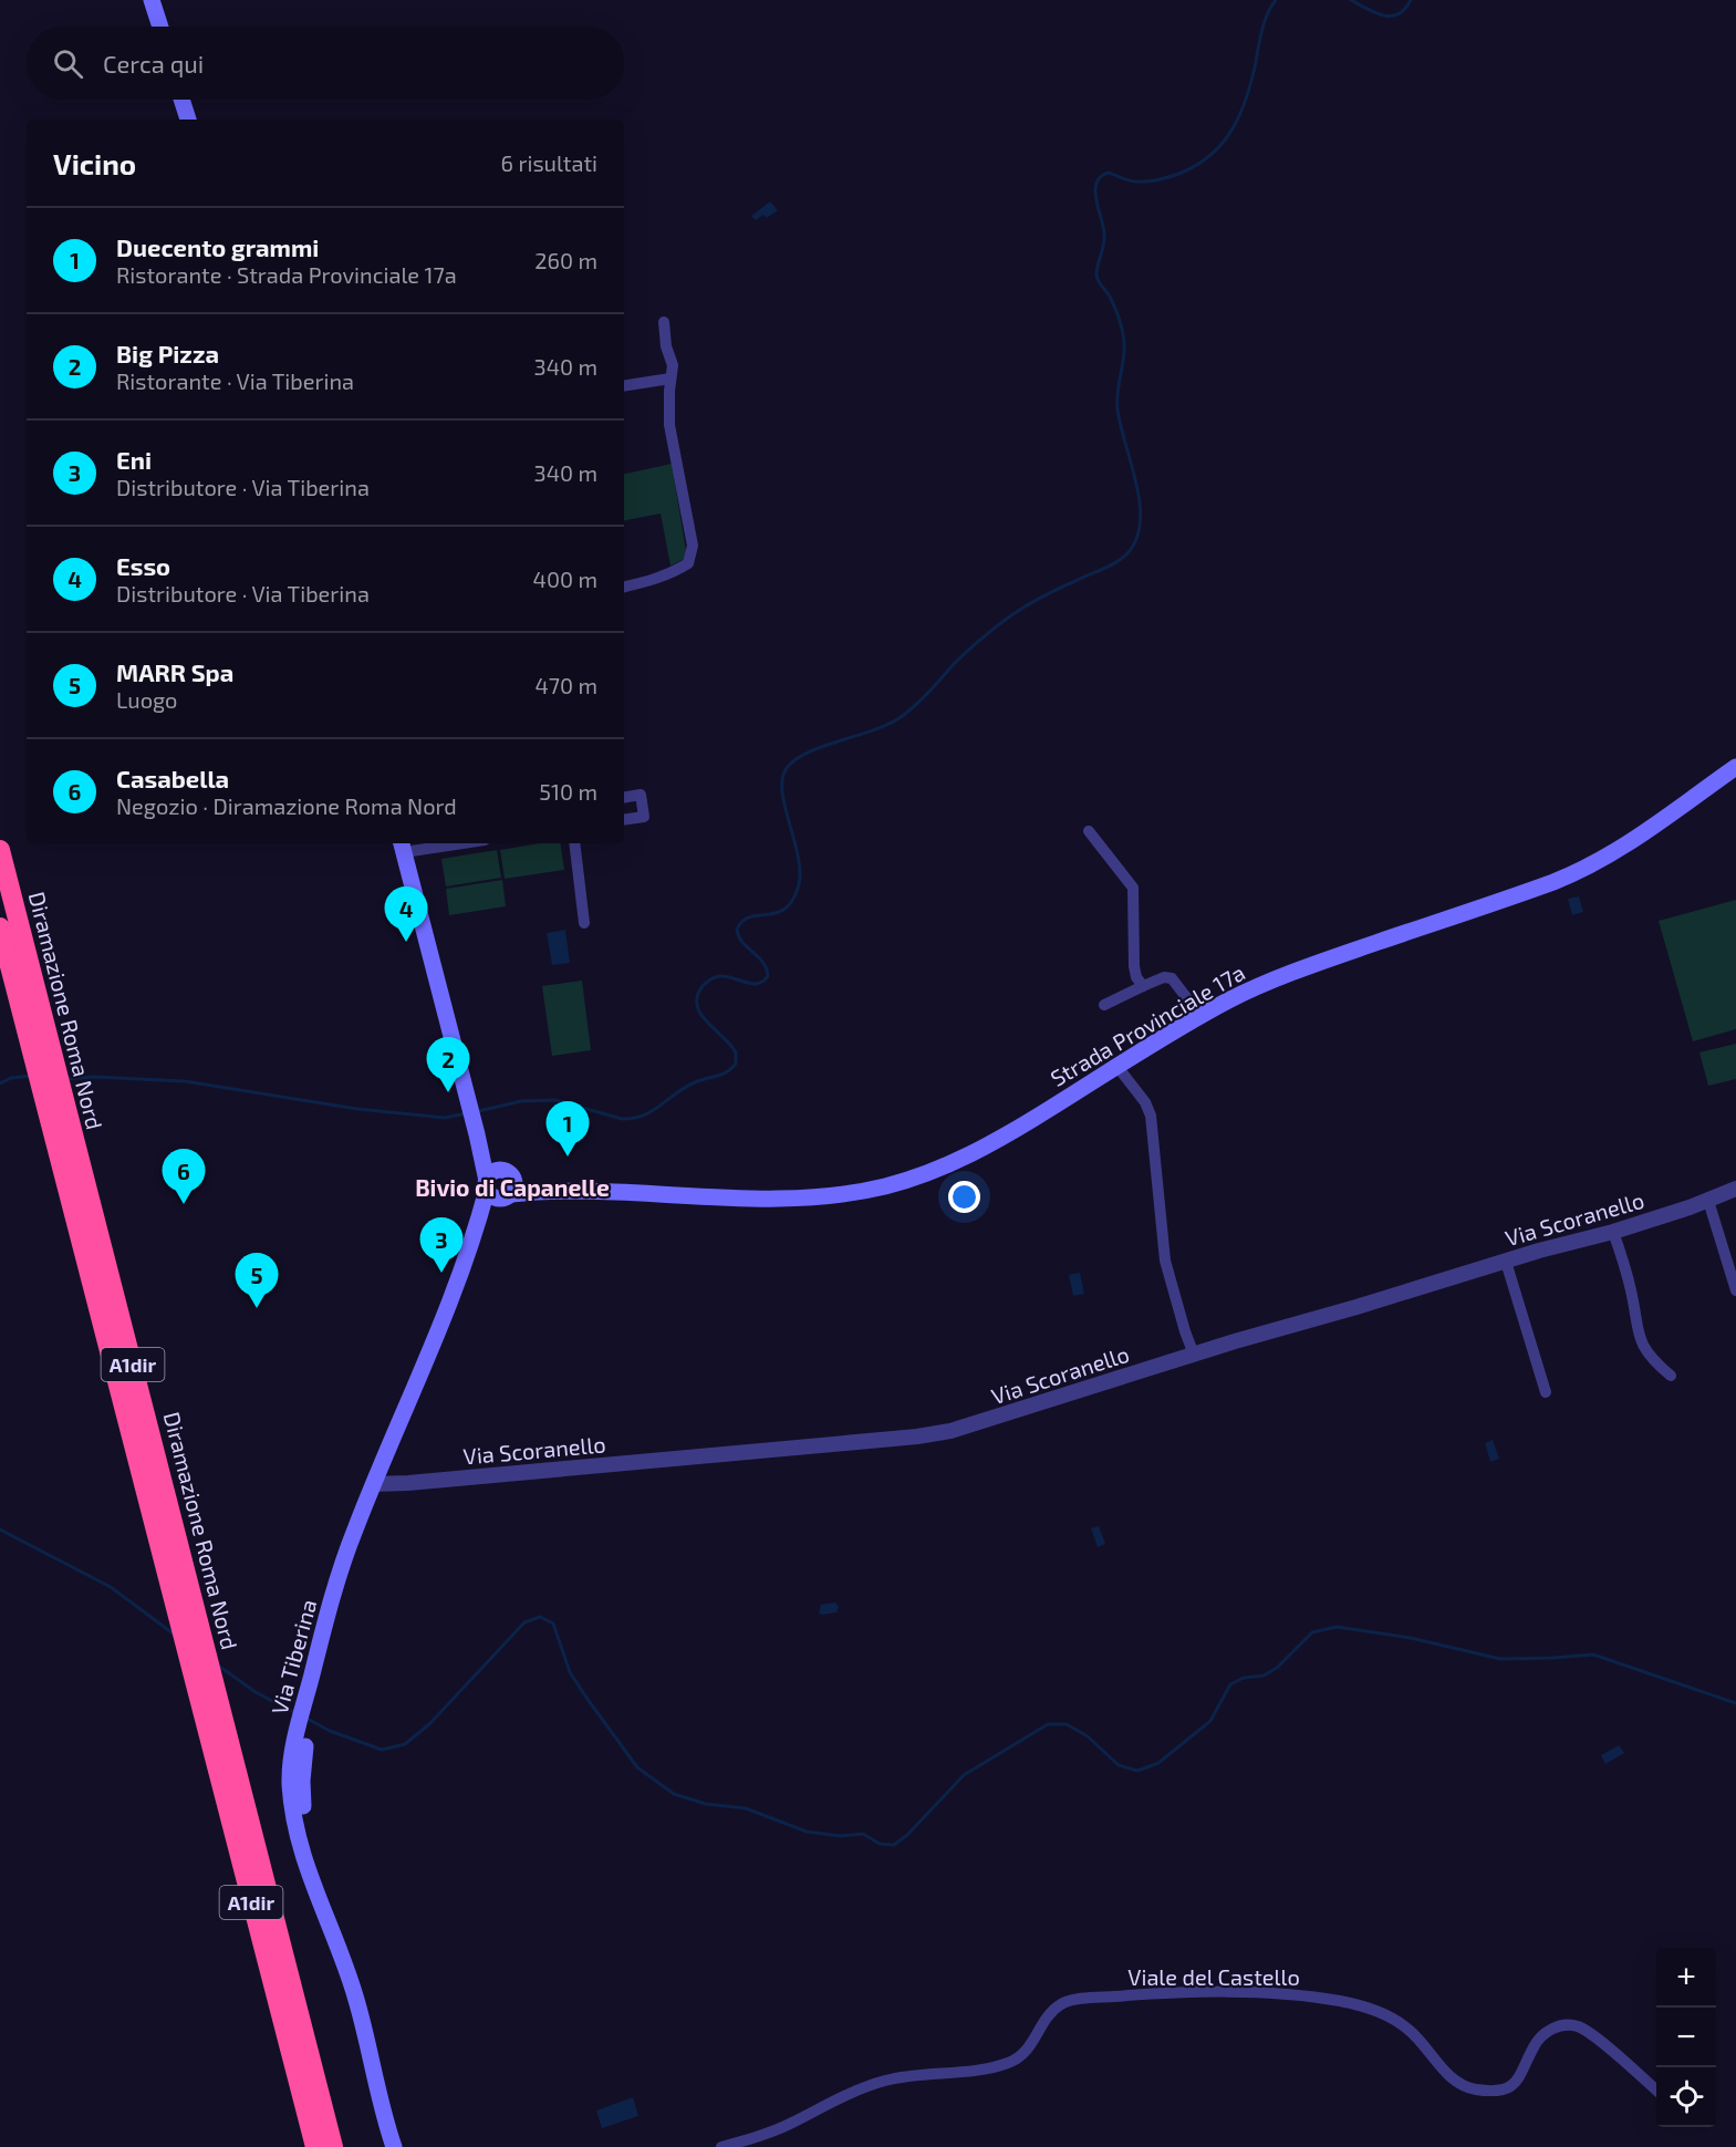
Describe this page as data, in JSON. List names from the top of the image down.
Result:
{
  "streets": {
    "highway": ["Diramazione Roma Nord", "A1dir"],
    "main road": ["Strada Provinciale 17a", "Via Tiberina"],
    "street": ["Via Scoranello", "Viale del Castello"]
  },
  "crossings": [
    ["Strada Provinciale 17a", "Via Tiberina"],
    ["Via Scoranello", "Via Tiberina"]
  ],
  "districts": ["Bivio di Capanelle"],
  "page": {
    "search": "Cerca qui",
    "heading": ["Vicino", "6 risultati"],
    "list": [
      {
        "mark": "1",
        "name": "Duecento grammi",
        "note": "Ristorante · Strada Provinciale 17a",
        "value": "260 m"
      },
      {
        "mark": "2",
        "name": "Big Pizza",
        "note": "Ristorante · Via Tiberina",
        "value": "340 m"
      },
      {
        "mark": "3",
        "name": "Eni",
        "note": "Distributore · Via Tiberina",
        "value": "340 m"
      },
      {
        "mark": "4",
        "name": "Esso",
        "note": "Distributore · Via Tiberina",
        "value": "400 m"
      },
      {
        "mark": "5",
        "name": "MARR Spa",
        "note": "Luogo",
        "value": "470 m"
      },
      {
        "mark": "6",
        "name": "Casabella",
        "note": "Negozio · Diramazione Roma Nord",
        "value": "510 m"
      }
    ],
    "pins": [
      "4",
      "2",
      "1",
      "6",
      "3",
      "5"
    ],
    "map_buttons": ["+", "−"]
  }
}
